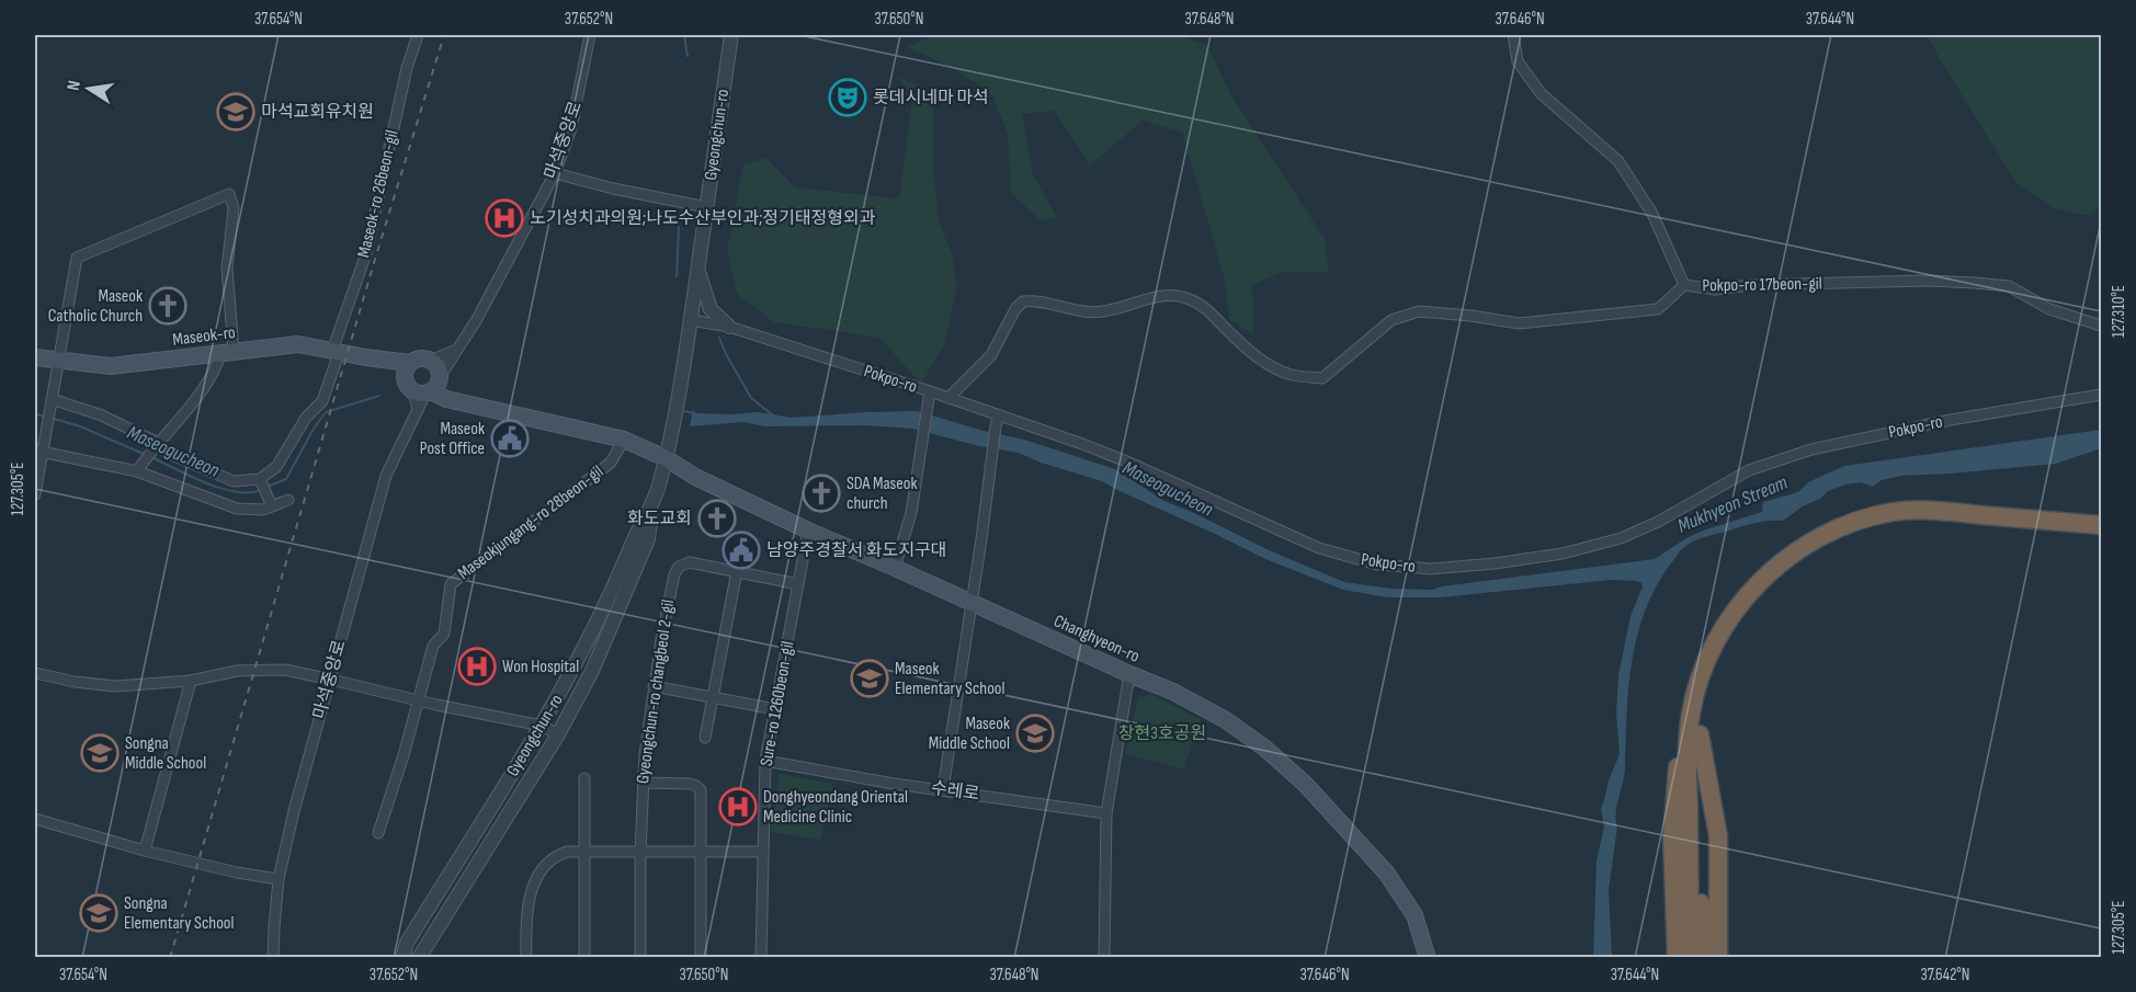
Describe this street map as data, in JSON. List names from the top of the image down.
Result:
{
  "streets": {
    "main road": ["Maseok-ro", "Changhyeon-ro"],
    "street": [
      "Gyeongchun-ro",
      "마석중앙로",
      "Maseok-ro 26beon-gil",
      "Pokpo-ro 17beon-gil",
      "Pokpo-ro",
      "Maseokjungang-ro 28beon-gil",
      "Gyeongchun-ro changbeol 2-gil",
      "Sure-ro 1260beon-gil",
      "수레로"
    ]
  },
  "crossings": [
    ["Gyeongchun-ro", "Pokpo-ro"],
    ["Gyeongchun-ro", "Changhyeon-ro"],
    ["마석중앙로", "Maseok-ro"],
    ["Maseok-ro 26beon-gil", "Maseok-ro"],
    ["Changhyeon-ro", "Sure-ro 1260beon-gil"],
    ["Gyeongchun-ro changbeol 2-gil", "Sure-ro 1260beon-gil"],
    ["Sure-ro 1260beon-gil", "수레로"]
  ],
  "water": ["Maseogucheon", "Mukhyeon Stream"],
  "parks": ["창현3호공원"],
  "places": {
    "theatre": ["롯데시네마 마석"],
    "school or university": [
      "마석교회유치원",
      "Maseok Elementary School",
      "Maseok Middle School",
      "Songna Middle School",
      "Songna Elementary School"
    ],
    "hospital": ["노기성치과의원;나도수산부인과;정기태정형외과", "Won Hospital", "Donghyeondang Oriental Medicine Clinic"],
    "church": ["Maseok Catholic Church", "SDA Maseok church", "화도교회"],
    "public building": ["Maseok Post Office", "남양주경찰서 화도지구대"]
  },
  "north": "left",
  "coordinates": [
    "37.654°N",
    "37.652°N",
    "37.650°N",
    "37.648°N",
    "37.646°N",
    "37.644°N",
    "127.310°E",
    "127.305°E",
    "37.642°N"
  ]
}
